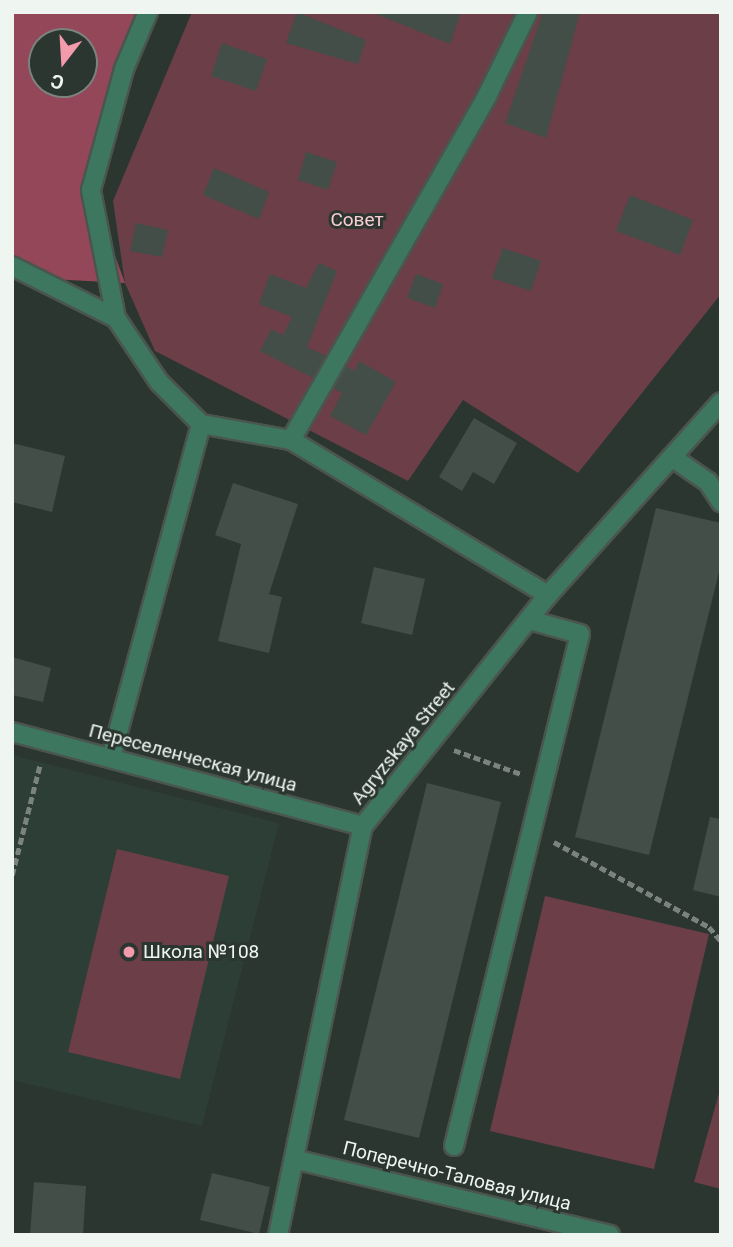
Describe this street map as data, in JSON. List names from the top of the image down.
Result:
{
  "streets": {
    "street": ["Agryzskaya Street", "Переселенческая улица", "Поперечно-Таловая улица"]
  },
  "crossings": [
    ["Agryzskaya Street", "Переселенческая улица"],
    ["Agryzskaya Street", "Поперечно-Таловая улица"]
  ],
  "parks": ["Совет"],
  "places": ["Школа №108"],
  "north": "bottom"
}
